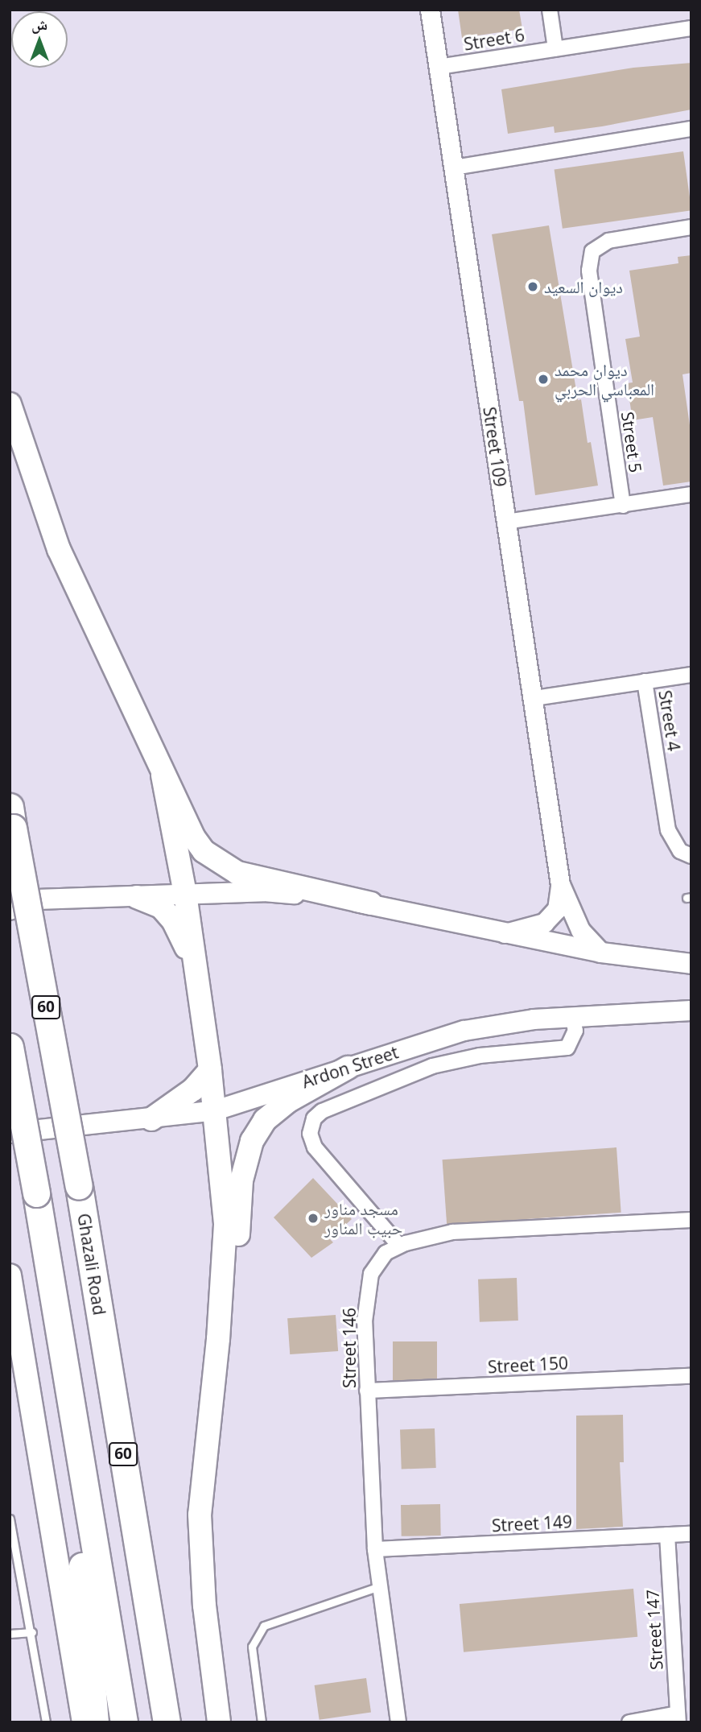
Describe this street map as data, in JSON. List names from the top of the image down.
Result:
{
  "streets": {
    "highway": ["60", "Ghazali Road"],
    "main road": ["Ardon Street"],
    "street": [
      "Street 6",
      "Street 5",
      "Street 109",
      "Street 4",
      "Street 146",
      "Street 150",
      "Street 149",
      "Street 147"
    ]
  },
  "crossings": [
    ["Street 6", "Street 109"],
    ["Street 109", "Street 4"],
    ["Street 146", "Street 150"],
    ["Street 146", "Street 149"],
    ["Street 149", "Street 147"]
  ],
  "places": ["ديوان السعيد", "ديوان محمد المعباسي الحربي", "مسجد مناور حبيب المناور"],
  "north": "top"
}
